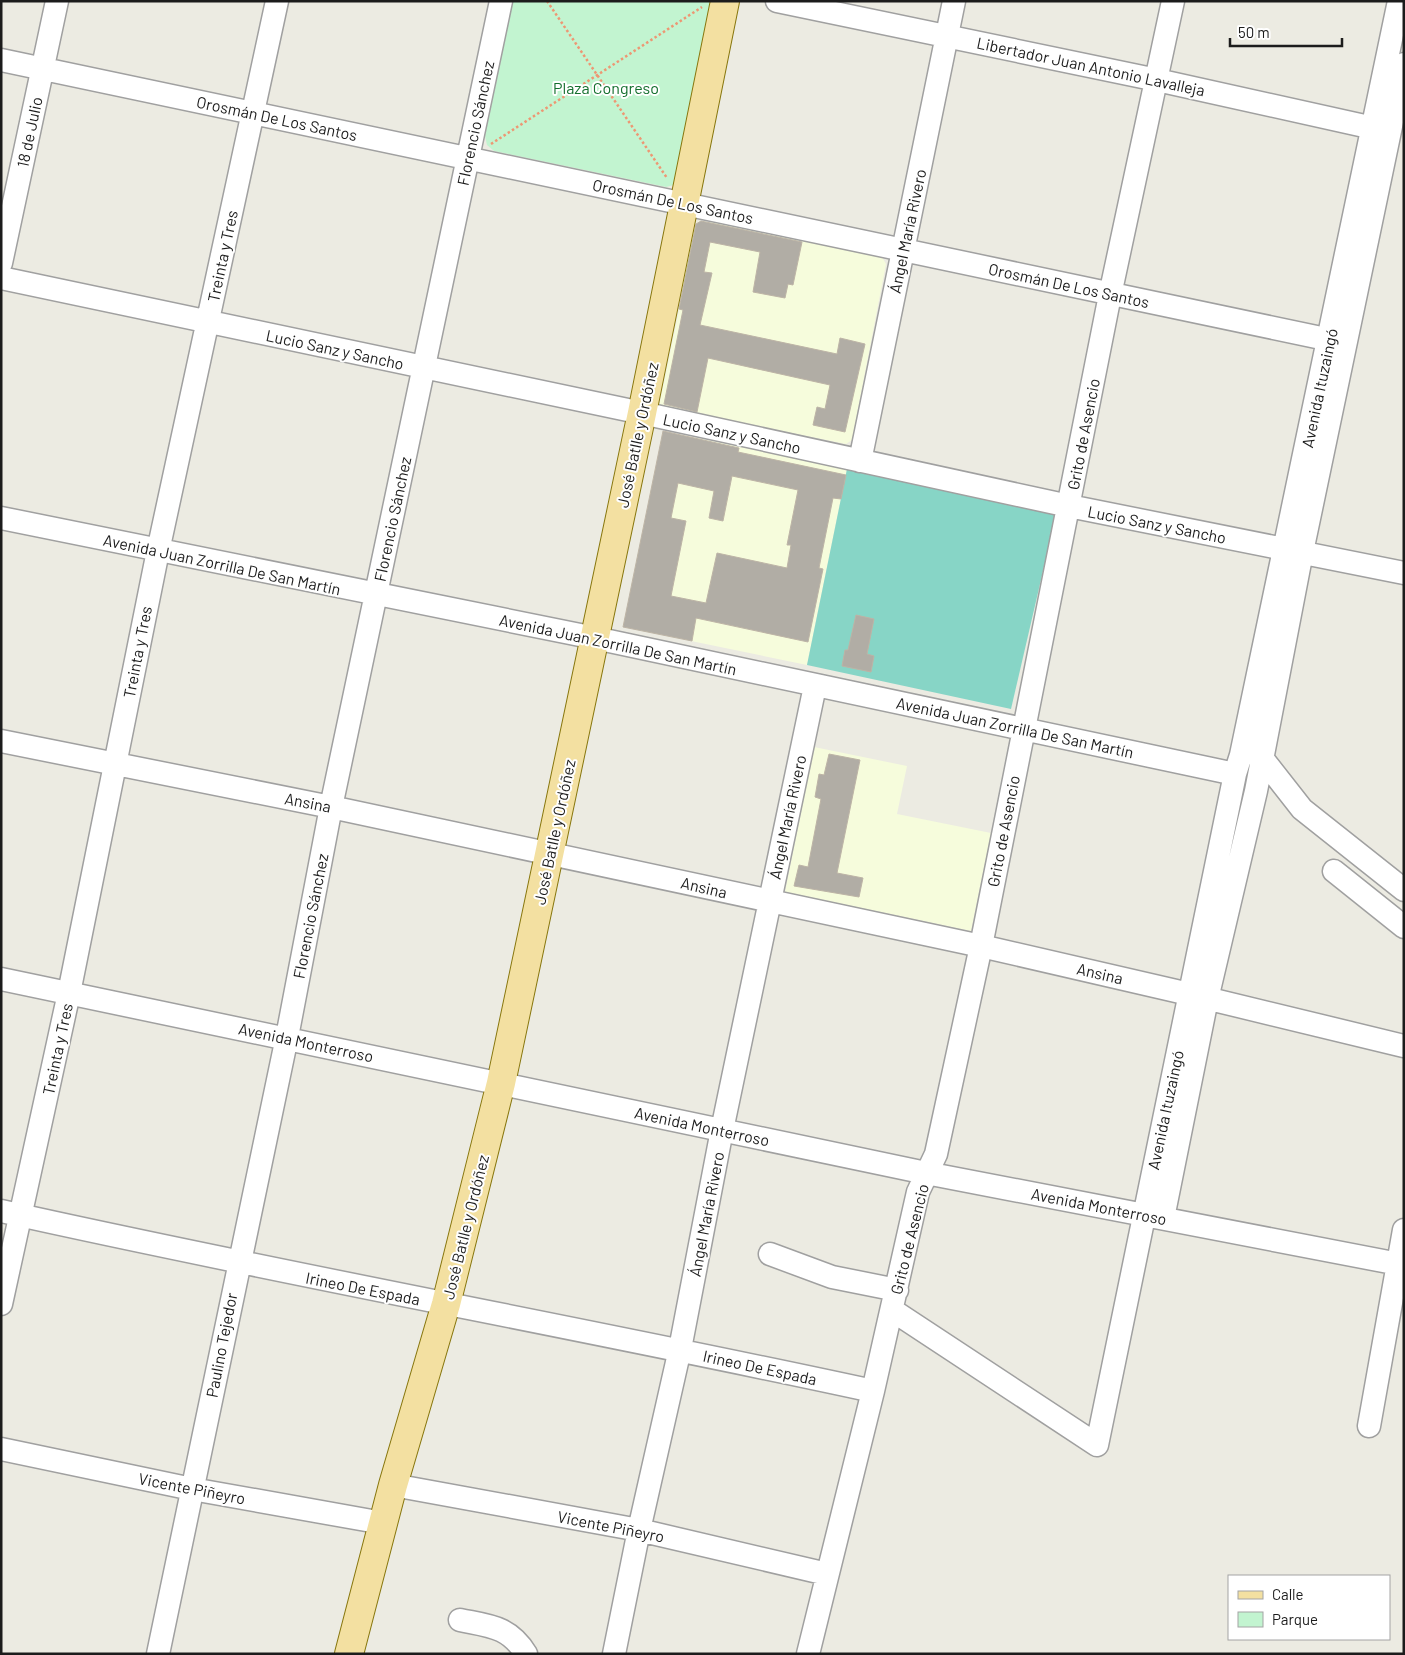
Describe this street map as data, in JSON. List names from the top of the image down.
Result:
{
  "streets": {
    "main road": ["José Batlle y Ordóñez"],
    "street": [
      "Libertador Juan Antonio Lavalleja",
      "Orosmán De Los Santos",
      "Florencio Sánchez",
      "18 de Julio",
      "Ángel María Rivero",
      "Treinta y Tres",
      "Lucio Sanz y Sancho",
      "Avenida Ituzaingó",
      "Grito de Asencio",
      "Avenida Juan Zorrilla De San Martín",
      "Ansina",
      "Avenida Monterroso",
      "Irineo De Espada",
      "Paulino Tejedor",
      "Vicente Piñeyro"
    ]
  },
  "crossings": [
    ["Libertador Juan Antonio Lavalleja", "Ángel María Rivero"],
    ["Libertador Juan Antonio Lavalleja", "Avenida Ituzaingó"],
    ["Libertador Juan Antonio Lavalleja", "Grito de Asencio"],
    ["Orosmán De Los Santos", "Florencio Sánchez"],
    ["Orosmán De Los Santos", "18 de Julio"],
    ["Orosmán De Los Santos", "Ángel María Rivero"],
    ["Orosmán De Los Santos", "Treinta y Tres"],
    ["Orosmán De Los Santos", "Avenida Ituzaingó"],
    ["Orosmán De Los Santos", "Grito de Asencio"],
    ["Orosmán De Los Santos", "José Batlle y Ordóñez"],
    ["Florencio Sánchez", "Lucio Sanz y Sancho"],
    ["Florencio Sánchez", "Avenida Juan Zorrilla De San Martín"],
    ["Florencio Sánchez", "Ansina"],
    ["Florencio Sánchez", "Avenida Monterroso"],
    ["Florencio Sánchez", "Paulino Tejedor"],
    ["Ángel María Rivero", "Lucio Sanz y Sancho"],
    ["Ángel María Rivero", "Avenida Juan Zorrilla De San Martín"],
    ["Ángel María Rivero", "Ansina"],
    ["Ángel María Rivero", "Avenida Monterroso"],
    ["Ángel María Rivero", "Irineo De Espada"],
    ["Ángel María Rivero", "Vicente Piñeyro"],
    ["Treinta y Tres", "Lucio Sanz y Sancho"],
    ["Treinta y Tres", "Avenida Juan Zorrilla De San Martín"],
    ["Treinta y Tres", "Ansina"],
    ["Treinta y Tres", "Avenida Monterroso"],
    ["Treinta y Tres", "Irineo De Espada"],
    ["Lucio Sanz y Sancho", "Avenida Ituzaingó"],
    ["Lucio Sanz y Sancho", "Grito de Asencio"],
    ["Lucio Sanz y Sancho", "José Batlle y Ordóñez"],
    ["Avenida Ituzaingó", "Grito de Asencio"],
    ["Avenida Ituzaingó", "Avenida Juan Zorrilla De San Martín"],
    ["Avenida Ituzaingó", "Ansina"],
    ["Avenida Ituzaingó", "Avenida Monterroso"],
    ["Grito de Asencio", "Avenida Juan Zorrilla De San Martín"],
    ["Grito de Asencio", "Ansina"],
    ["Grito de Asencio", "Avenida Monterroso"],
    ["Grito de Asencio", "Irineo De Espada"],
    ["Grito de Asencio", "Vicente Piñeyro"],
    ["José Batlle y Ordóñez", "Avenida Juan Zorrilla De San Martín"],
    ["José Batlle y Ordóñez", "Ansina"],
    ["José Batlle y Ordóñez", "Avenida Monterroso"],
    ["José Batlle y Ordóñez", "Irineo De Espada"],
    ["José Batlle y Ordóñez", "Vicente Piñeyro"],
    ["Avenida Monterroso", "Paulino Tejedor"],
    ["Irineo De Espada", "Paulino Tejedor"],
    ["Paulino Tejedor", "Vicente Piñeyro"]
  ],
  "parks": ["Plaza Congreso"],
  "legend": ["Calle", "Parque"],
  "scale_bar": "50 m"
}
